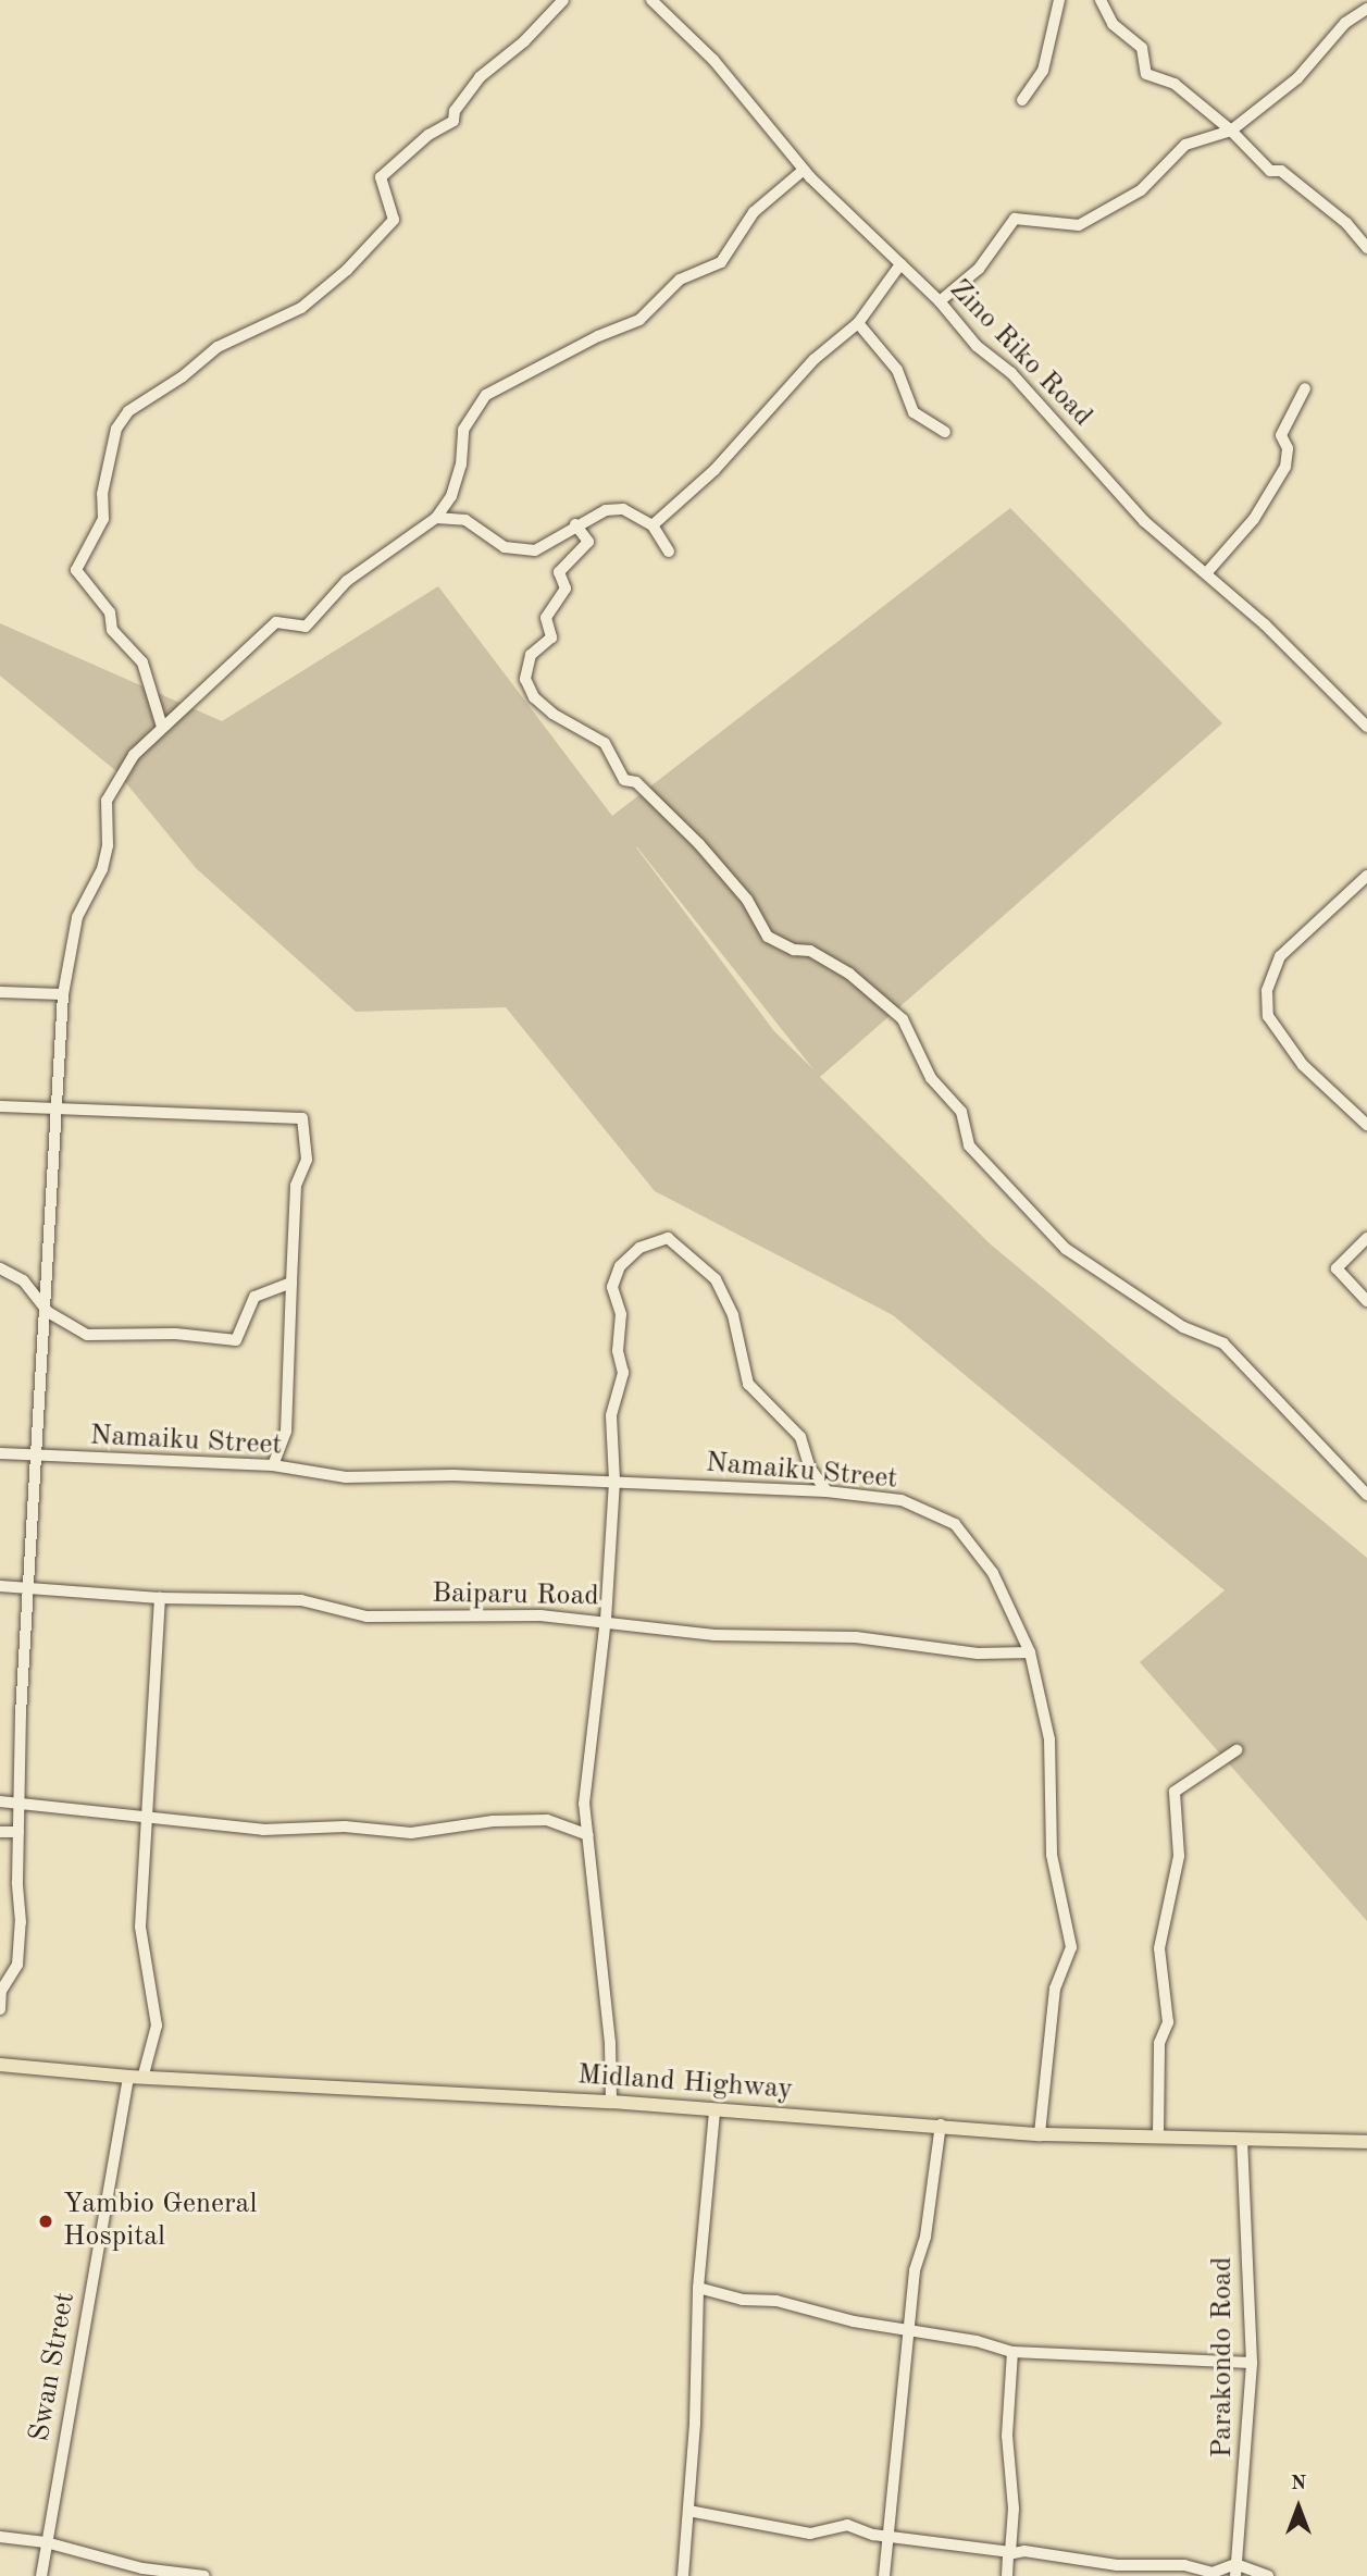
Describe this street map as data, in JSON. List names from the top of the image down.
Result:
{
  "streets": {
    "main road": ["Midland Highway"],
    "street": [
      "Zino Riko Road",
      "Namaiku Street",
      "Baiparu Road",
      "Parakondo Road",
      "Swan Street"
    ]
  },
  "crossings": [
    ["Namaiku Street", "Baiparu Road"],
    ["Namaiku Street", "Midland Highway"],
    ["Midland Highway", "Parakondo Road"],
    ["Midland Highway", "Swan Street"]
  ],
  "places": ["Yambio General Hospital"],
  "north": "top"
}
